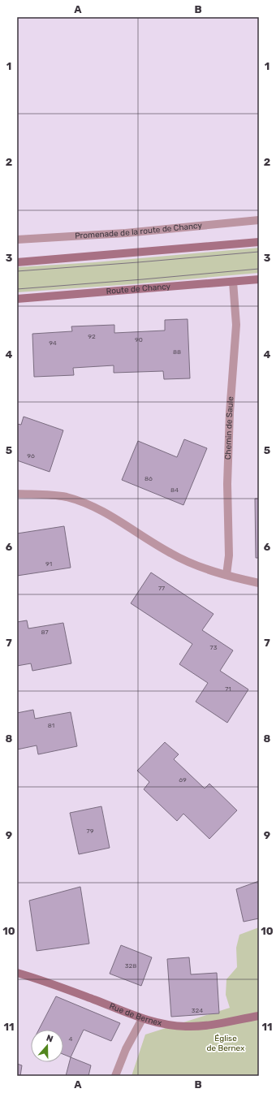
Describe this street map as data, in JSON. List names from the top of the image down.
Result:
{
  "streets": {
    "main road": ["Route de Chancy", "Rue de Bernex"],
    "street": ["Promenade de la route de Chancy", "Chemin de Saule"]
  },
  "crossings": [
    ["Route de Chancy", "Chemin de Saule"]
  ],
  "parks": ["Église de Bernex"],
  "house_numbers": [
    "92",
    "90",
    "94",
    "88",
    "96",
    "86",
    "84",
    "91",
    "77",
    "87",
    "73",
    "71",
    "81",
    "69",
    "79",
    "328",
    "324",
    "4"
  ],
  "north": "top",
  "grid": {
    "columns": ["A", "B"],
    "rows": [
      "1",
      "2",
      "3",
      "4",
      "5",
      "6",
      "7",
      "8",
      "9",
      "10",
      "11"
    ]
  }
}
